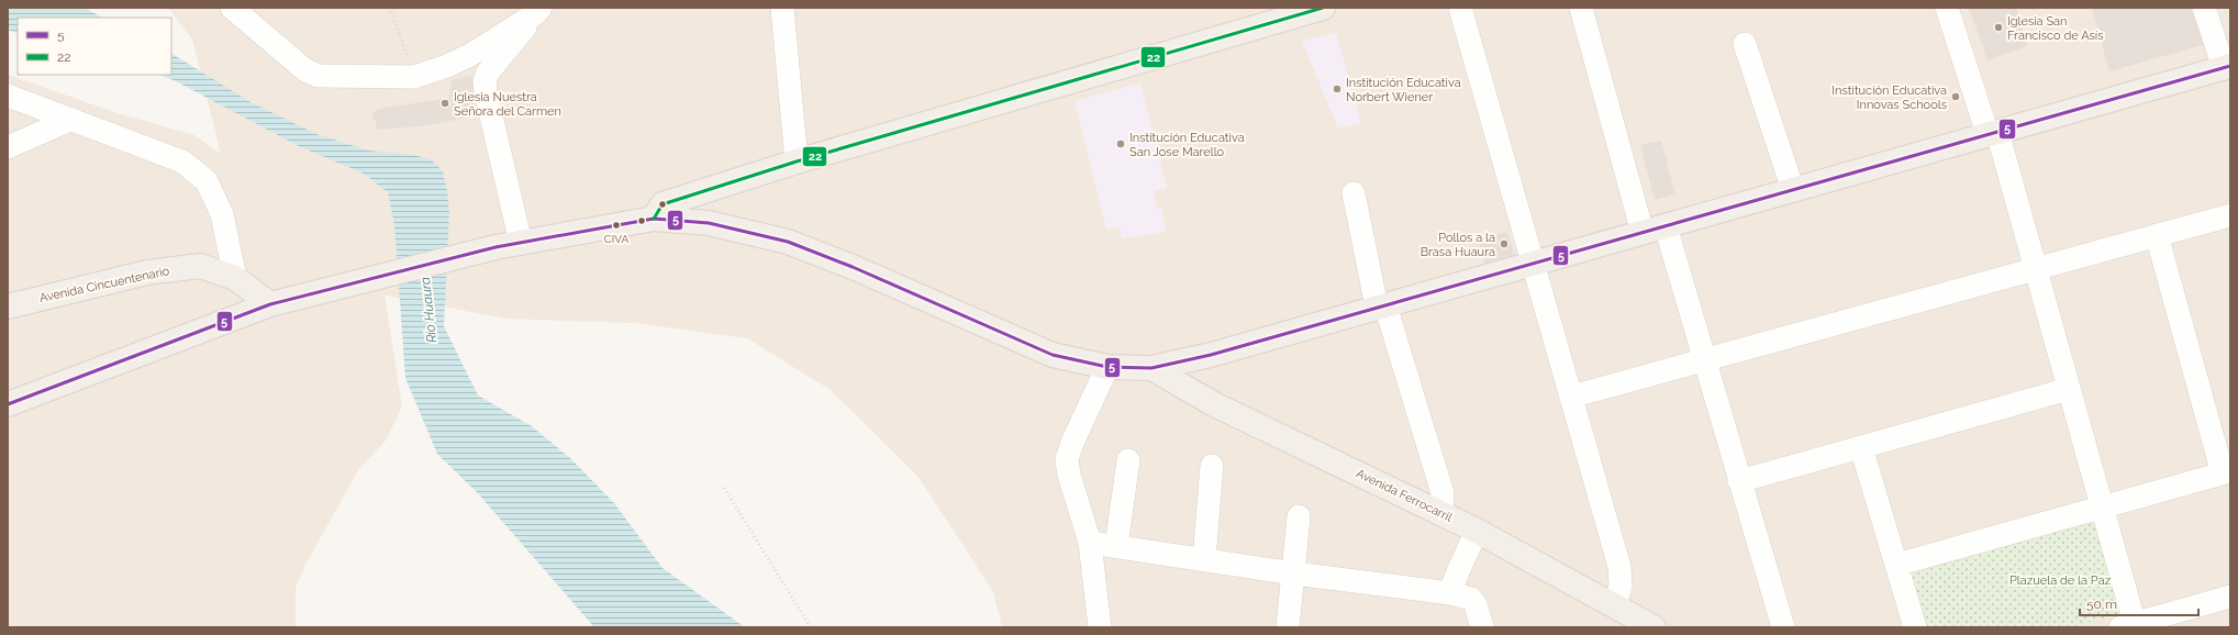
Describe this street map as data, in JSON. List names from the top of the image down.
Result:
{
  "streets": {
    "main road": ["Avenida Cincuentenario", "Avenida Ferrocarril"]
  },
  "water": ["Río Huaura"],
  "parks": ["Plazuela de la Paz"],
  "places": [
    "Iglesia San Francisco de Asís",
    "Institución Educativa Norbert Wiener",
    "Institución Educativa Innovas Schools",
    "Iglesia Nuestra Señora del Carmen",
    "Institución Educativa San Jose Marello",
    "CIVA",
    "Pollos a la Brasa Huaura"
  ],
  "lines": ["transit line 22", "transit line 5"],
  "legend": ["5", "22"],
  "scale_bar": "50 m"
}
